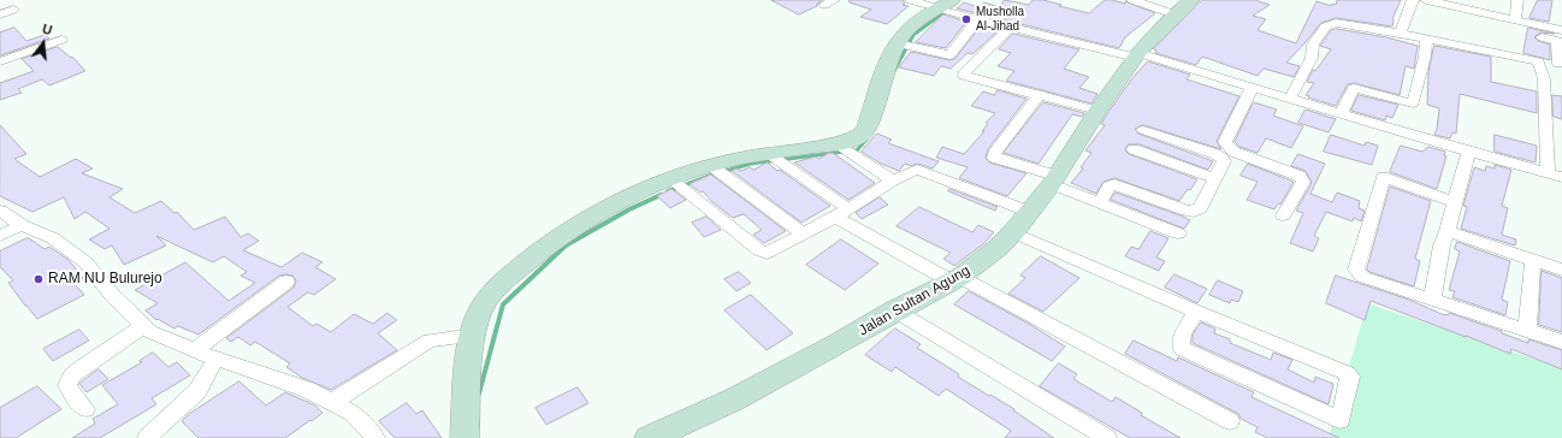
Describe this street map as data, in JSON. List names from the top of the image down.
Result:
{
  "streets": {
    "street": ["Jalan Sultan Agung"]
  },
  "places": ["Musholla Al-Jihad", "RAM NU Bulurejo"],
  "north": "top"
}
